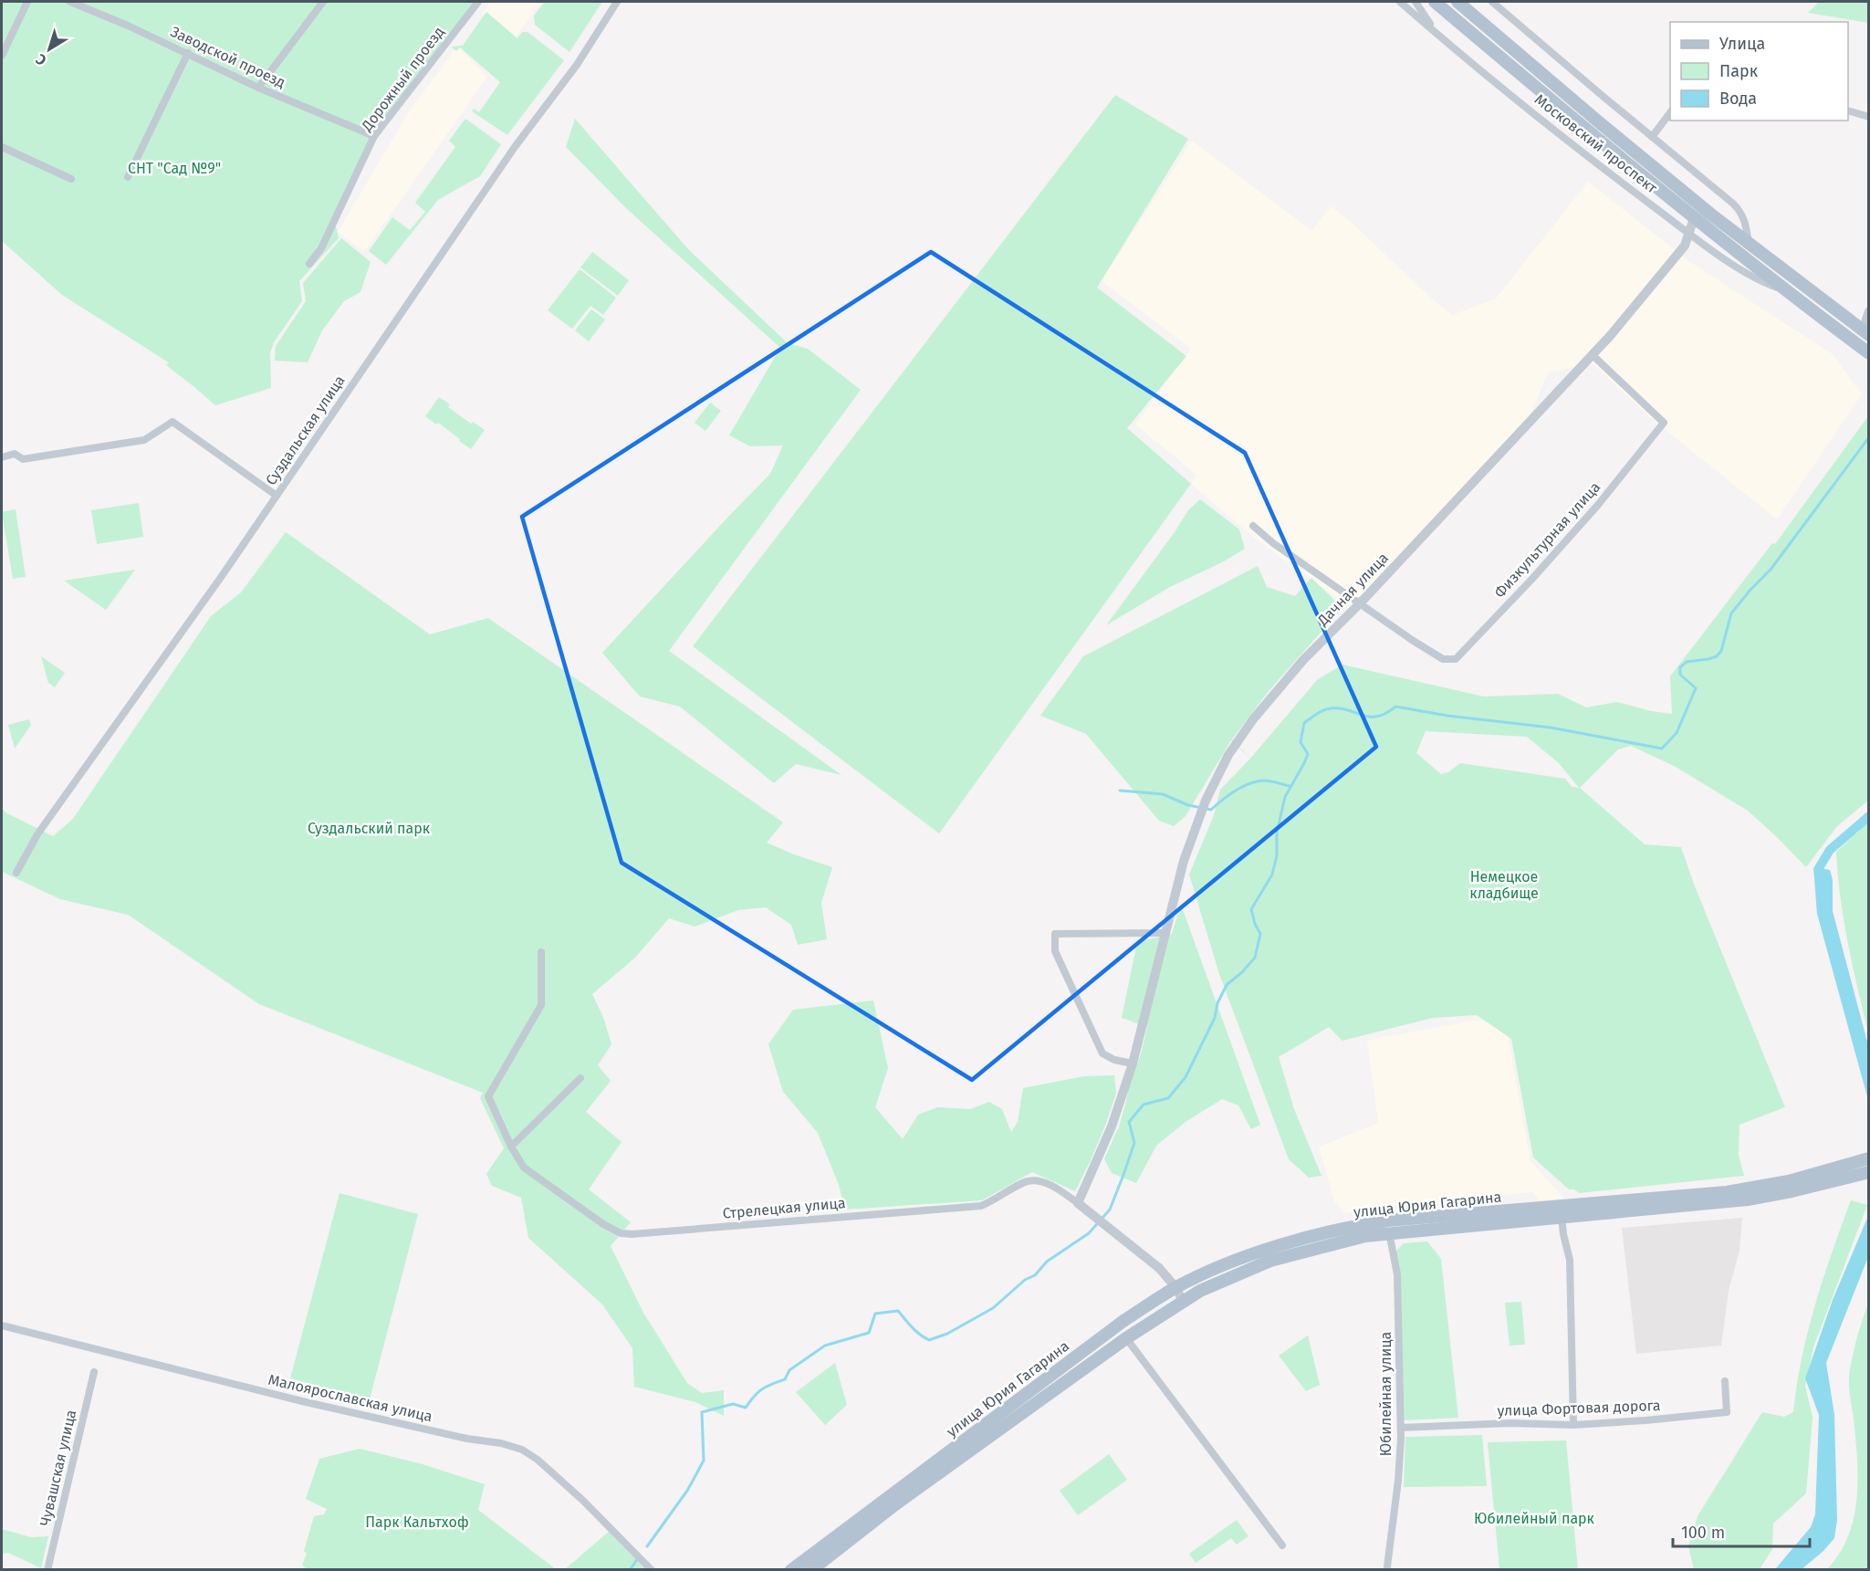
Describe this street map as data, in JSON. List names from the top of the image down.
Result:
{
  "streets": {
    "main road": ["Московский проспект", "улица Юрия Гагарина"],
    "street": [
      "Заводской проезд",
      "Дорожный проезд",
      "Суздальская улица",
      "Физкультурная улица",
      "Дачная улица",
      "Стрелецкая улица",
      "Юбилейная улица",
      "Малоярославская улица",
      "улица Фортовая дорога",
      "Чувашская улица"
    ]
  },
  "crossings": [
    ["Заводской проезд", "Дорожный проезд"],
    ["Московский проспект", "Дачная улица"],
    ["Физкультурная улица", "Дачная улица"],
    ["улица Юрия Гагарина", "Стрелецкая улица"],
    ["улица Юрия Гагарина", "Юбилейная улица"],
    ["Юбилейная улица", "улица Фортовая дорога"]
  ],
  "parks": [
    "СНТ \"Сад №9\"",
    "Суздальский парк",
    "Немецкое кладбище",
    "Юбилейный парк",
    "Парк Кальтхоф"
  ],
  "legend": ["Улица", "Парк", "Вода"],
  "scale_bar": "100 m",
  "north": "bottom left"
}
